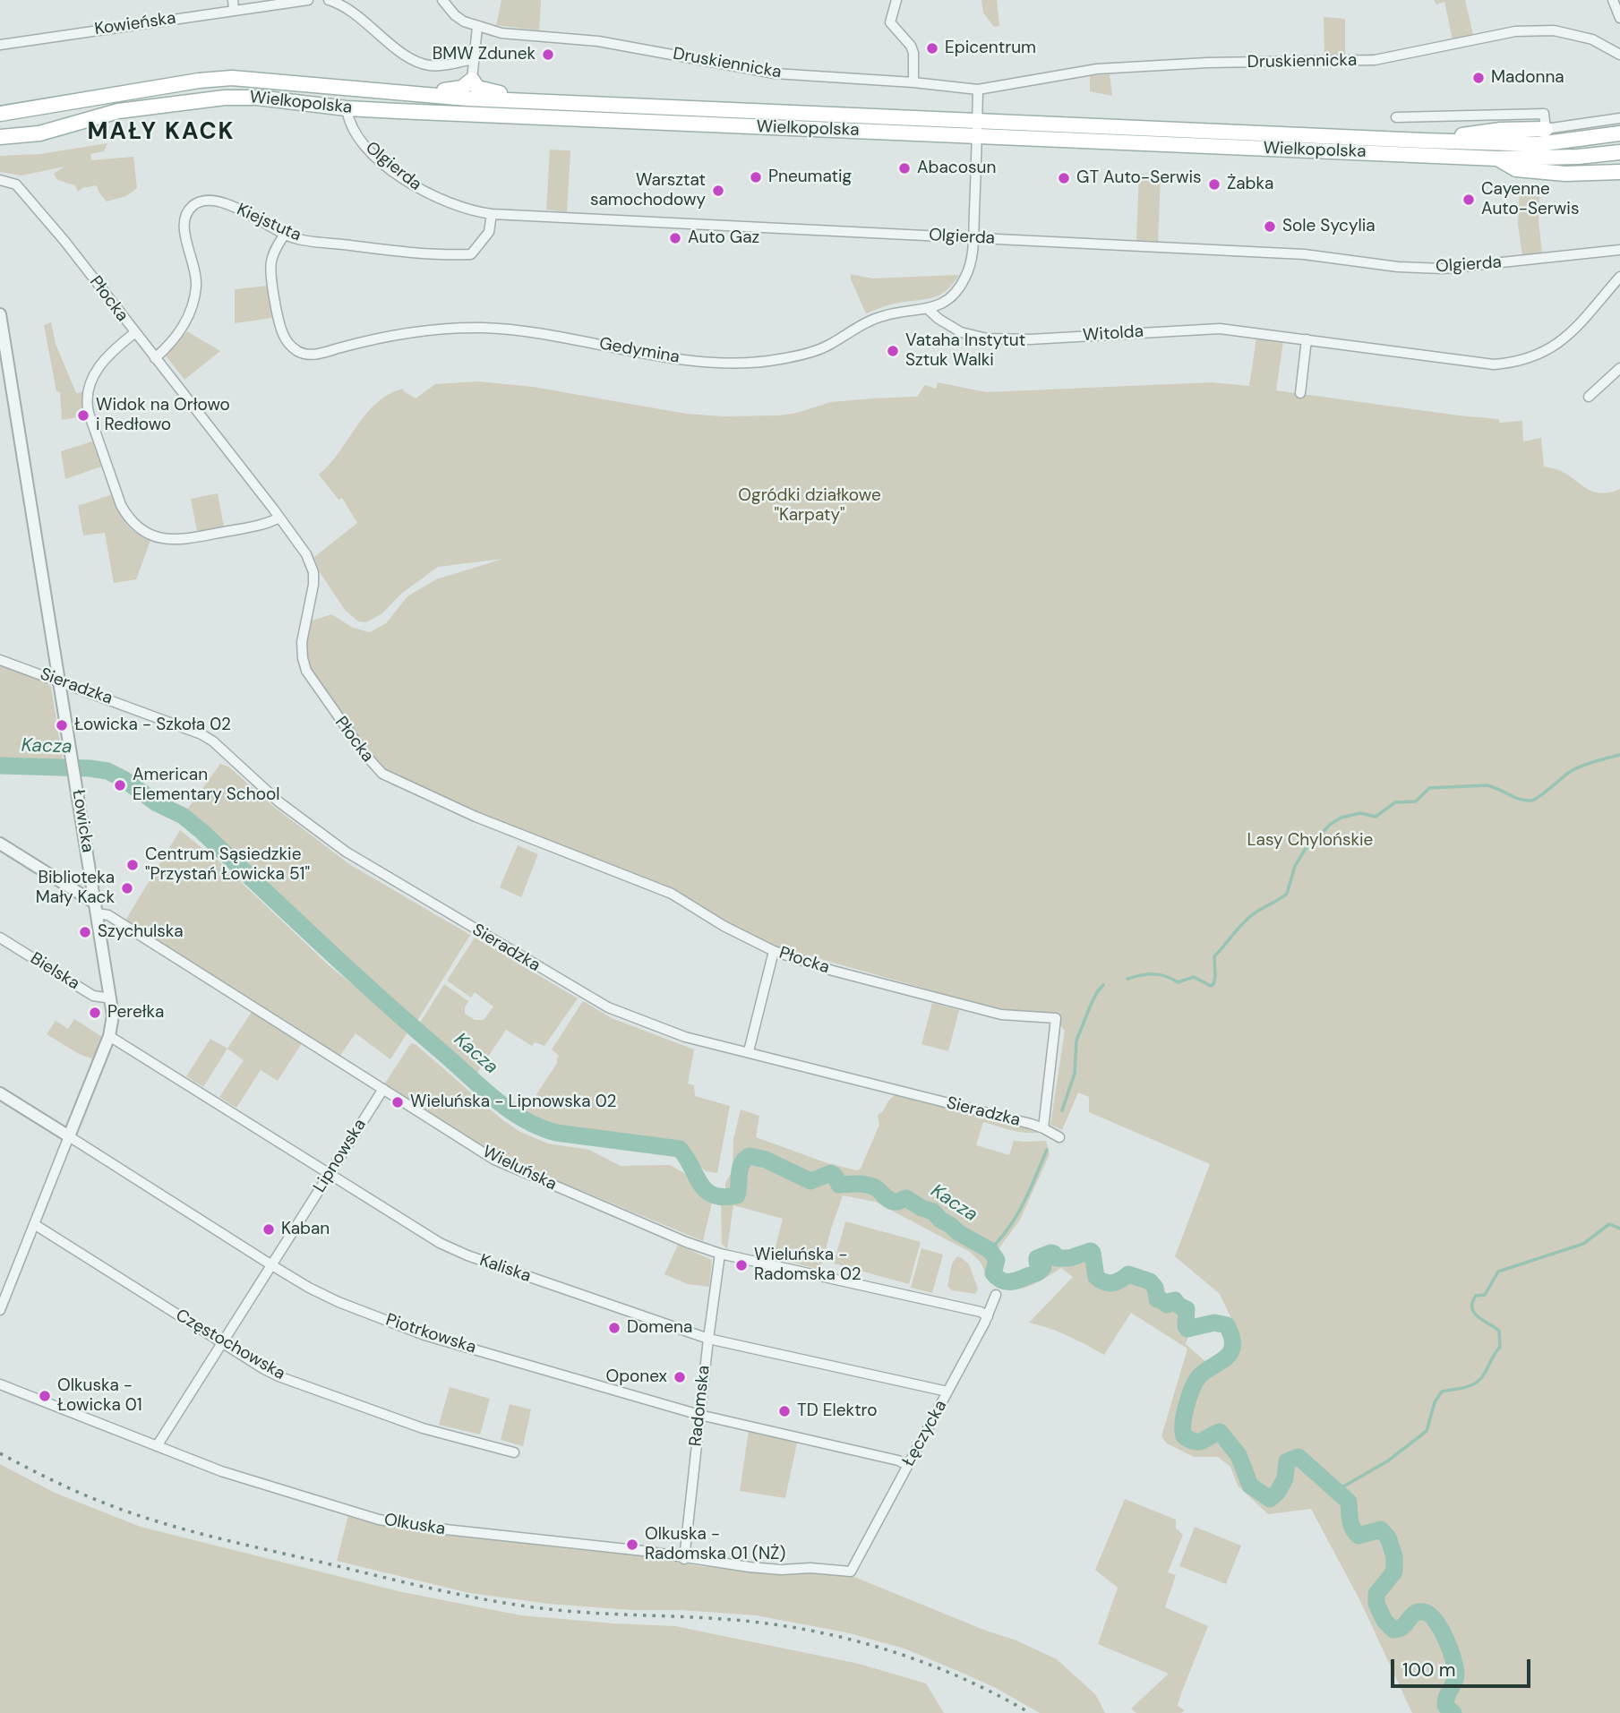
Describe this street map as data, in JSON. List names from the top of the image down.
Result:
{
  "streets": {
    "main road": ["Wielkopolska"],
    "street": [
      "Kowieńska",
      "Druskiennicka",
      "Olgierda",
      "Kiejstuta",
      "Płocka",
      "Witolda",
      "Gedymina",
      "Sieradzka",
      "Łowicka",
      "Bielska",
      "Lipnowska",
      "Wieluńska",
      "Kaliska",
      "Piotrkowska",
      "Częstochowska",
      "Radomska",
      "Łęczycka",
      "Olkuska"
    ]
  },
  "crossings": [
    ["Wielkopolska", "Olgierda"],
    ["Wielkopolska", "Gedymina"],
    ["Olgierda", "Kiejstuta"],
    ["Olgierda", "Gedymina"],
    ["Kiejstuta", "Płocka"],
    ["Kiejstuta", "Gedymina"],
    ["Płocka", "Sieradzka"],
    ["Witolda", "Gedymina"],
    ["Sieradzka", "Łowicka"],
    ["Łowicka", "Bielska"],
    ["Łowicka", "Wieluńska"],
    ["Łowicka", "Kaliska"],
    ["Łowicka", "Piotrkowska"],
    ["Łowicka", "Częstochowska"],
    ["Lipnowska", "Wieluńska"],
    ["Lipnowska", "Kaliska"],
    ["Lipnowska", "Piotrkowska"],
    ["Lipnowska", "Częstochowska"],
    ["Lipnowska", "Olkuska"],
    ["Wieluńska", "Radomska"],
    ["Wieluńska", "Łęczycka"],
    ["Kaliska", "Radomska"],
    ["Kaliska", "Łęczycka"],
    ["Piotrkowska", "Radomska"],
    ["Piotrkowska", "Łęczycka"],
    ["Radomska", "Olkuska"],
    ["Łęczycka", "Olkuska"]
  ],
  "districts": ["MAŁY KACK"],
  "water": ["Kacza"],
  "parks": ["Ogródki działkowe \"Karpaty\"", "Lasy Chylońskie"],
  "places": [
    "Epicentrum",
    "BMW Zdunek",
    "Madonna",
    "Abacosun",
    "Pneumatig",
    "GT Auto-Serwis",
    "Żabka",
    "Warsztat samochodowy",
    "Cayenne Auto-Serwis",
    "Sole Sycylia",
    "Auto Gaz",
    "Vataha Instytut Sztuk Walki",
    "Widok na Orłowo i Redłowo",
    "Łowicka - Szkoła 02",
    "American Elementary School",
    "Centrum Sąsiedzkie \"Przystań Łowicka 51\"",
    "Biblioteka Mały Kack",
    "Szychulska",
    "Perełka",
    "Wieluńska - Lipnowska 02",
    "Kaban",
    "Wieluńska - Radomska 02",
    "Domena",
    "Oponex",
    "Olkuska - Łowicka 01",
    "TD Elektro",
    "Olkuska - Radomska 01 (NŻ)"
  ],
  "scale_bar": "100 m"
}
